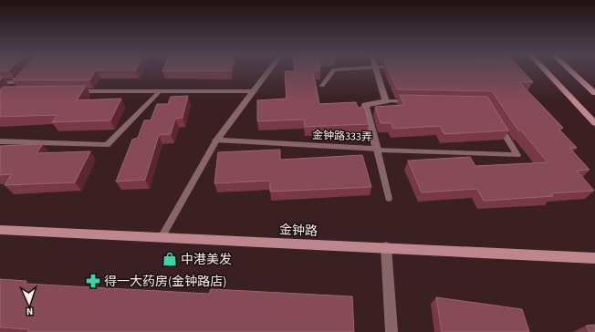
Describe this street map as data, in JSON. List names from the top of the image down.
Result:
{
  "streets": {
    "street": ["金钟路333弄", "金钟路"]
  },
  "places": {
    "shop": ["中港美发"],
    "pharmacy": ["得一大药房(金钟路店)"]
  },
  "north": "bottom"
}
